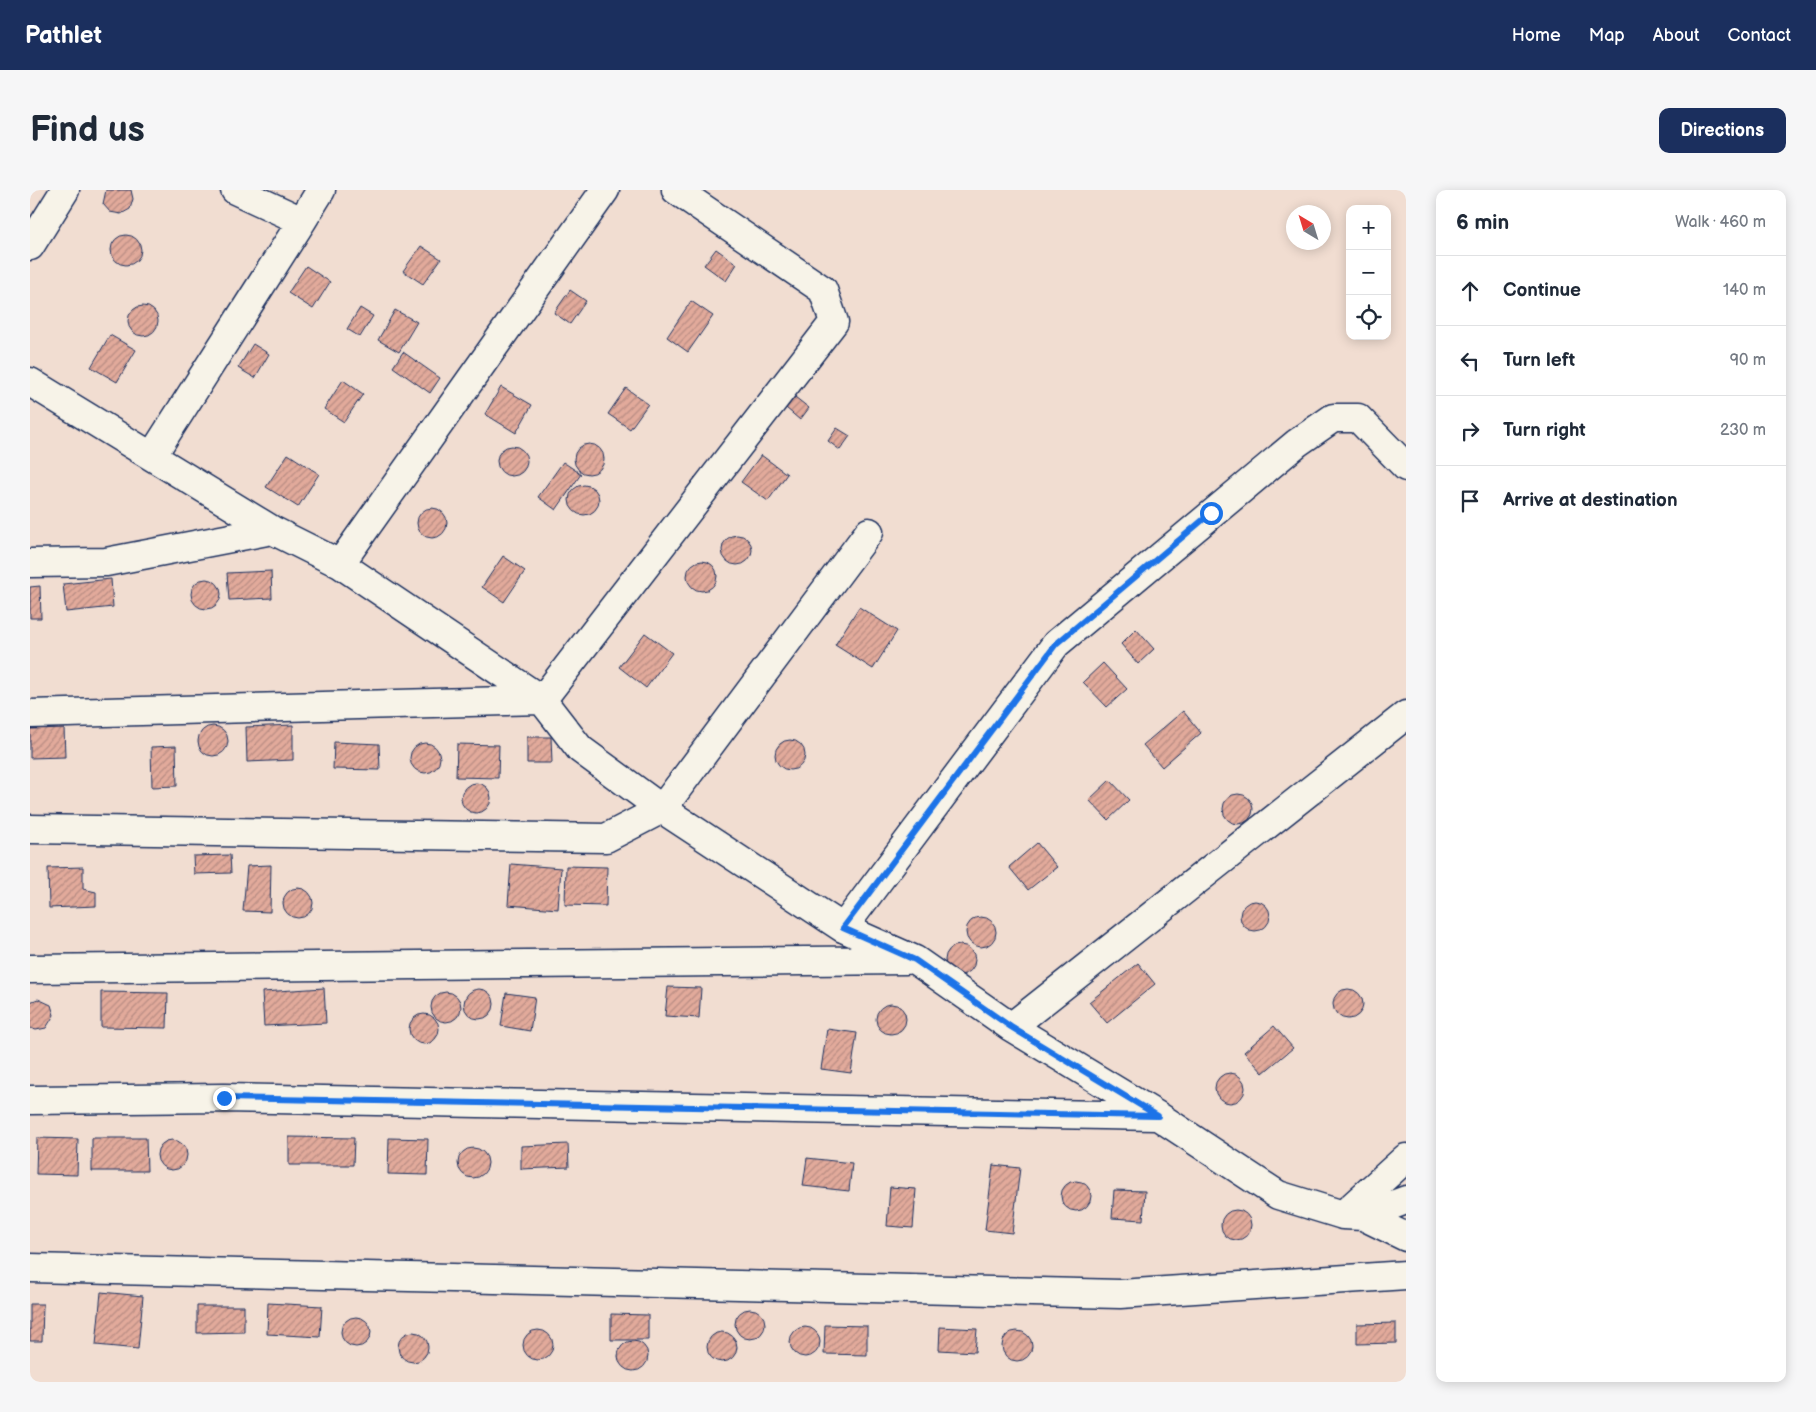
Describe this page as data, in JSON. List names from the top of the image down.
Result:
{
  "north": "top left",
  "page": {
    "header": "Pathlet",
    "nav": [
      "Home",
      "Map",
      "About",
      "Contact"
    ],
    "buttons": "Directions",
    "title": "Find us",
    "heading": ["6 min", "Walk · 460 m"],
    "map_buttons": ["+", "−"],
    "list": [
      ["Continue", "140 m"],
      ["Turn left", "90 m"],
      ["Turn right", "230 m"],
      "Arrive at destination"
    ]
  }
}
